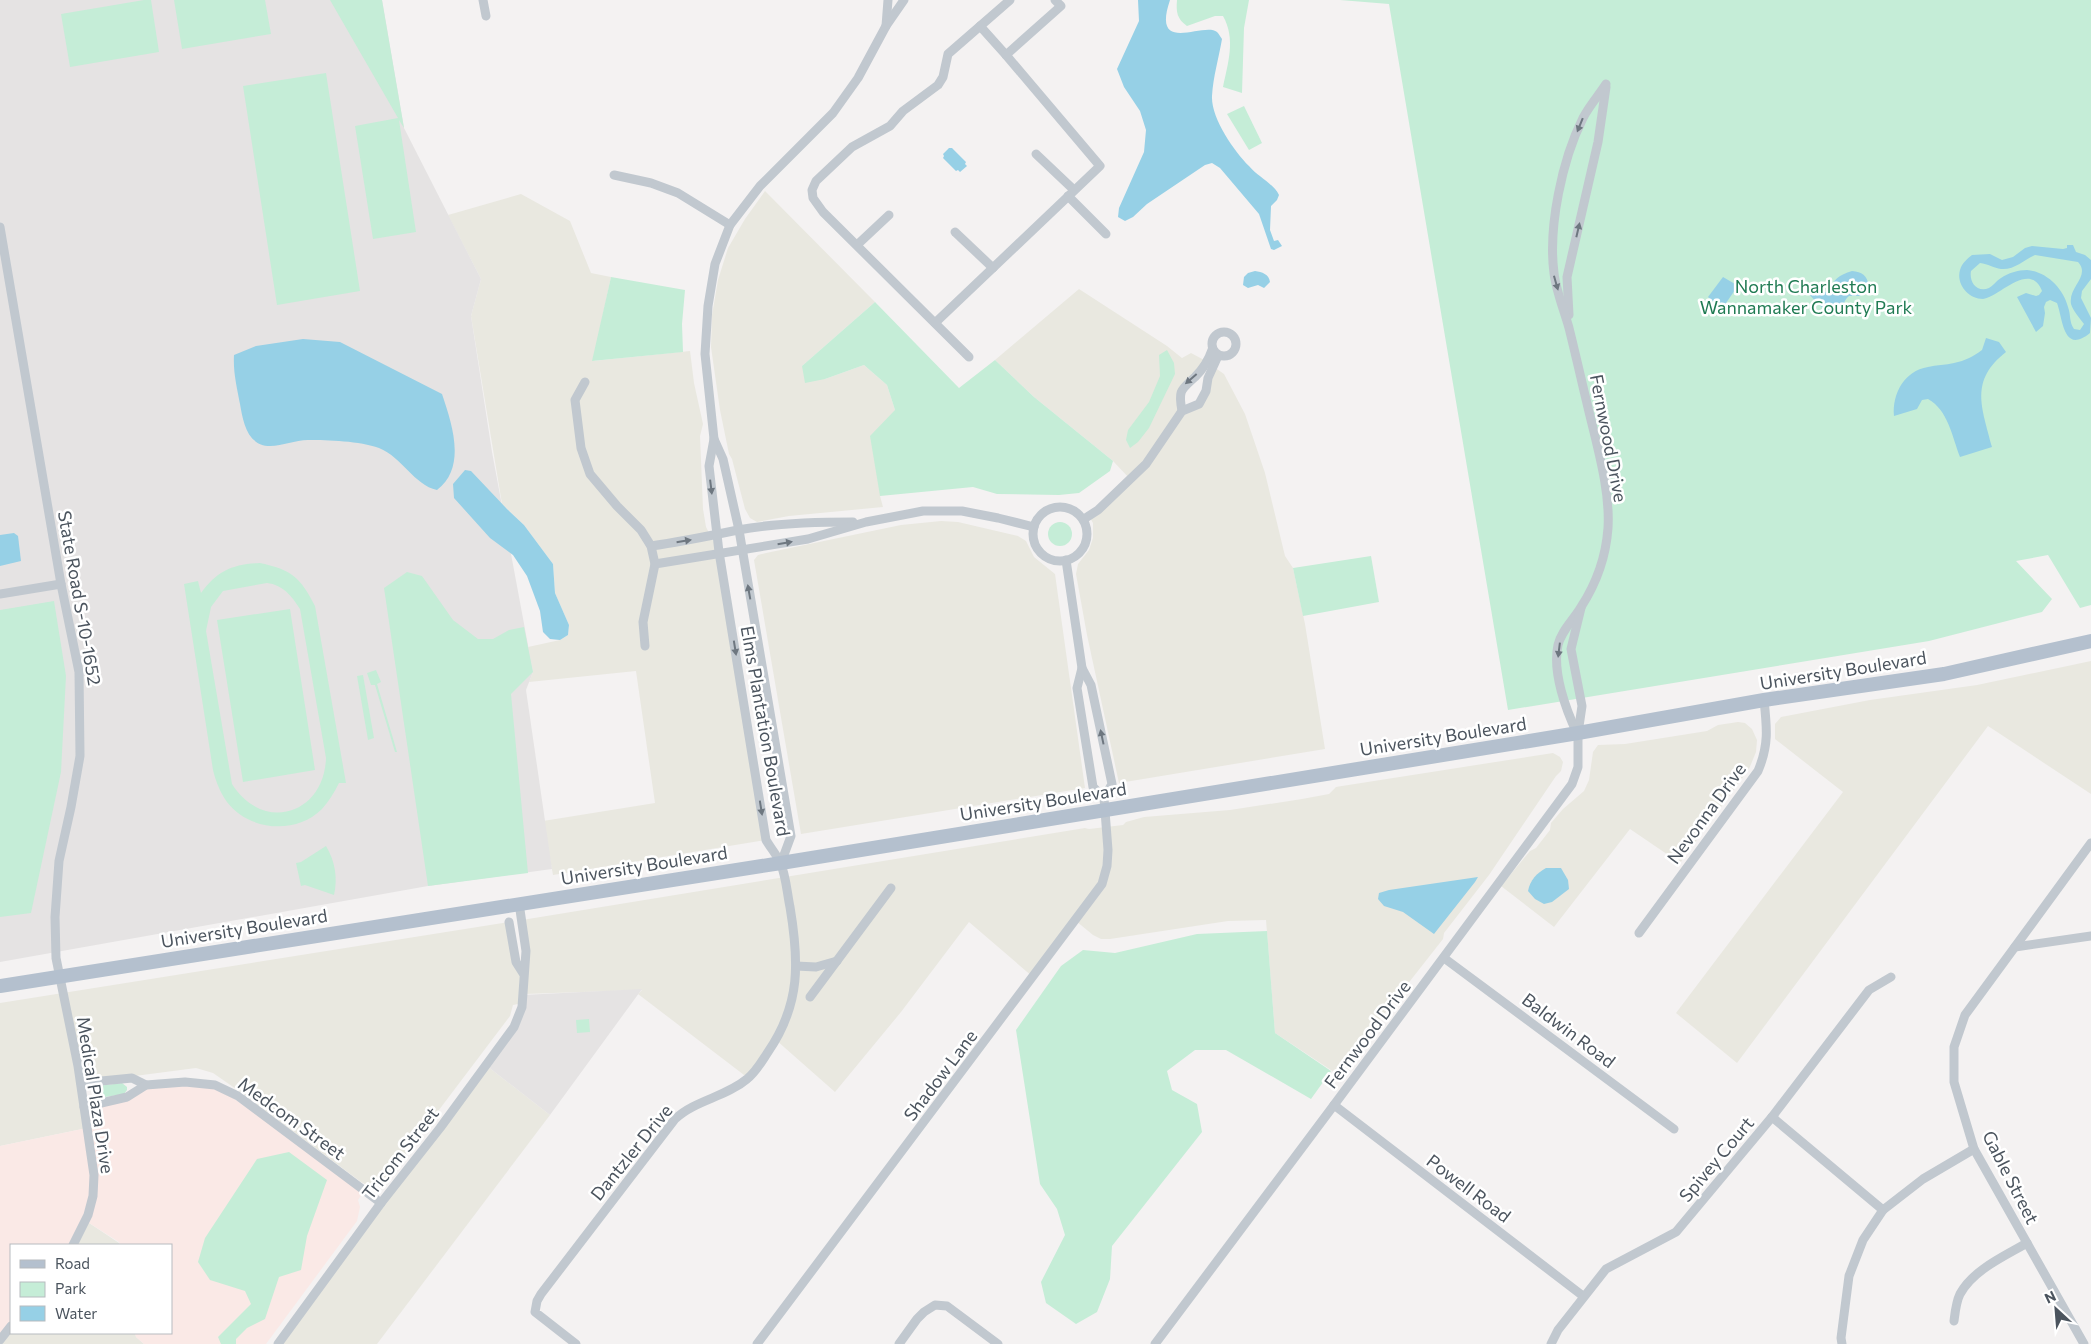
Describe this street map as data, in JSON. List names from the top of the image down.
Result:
{
  "streets": {
    "main road": ["University Boulevard"],
    "street": [
      "Fernwood Drive",
      "State Road S-10-1652",
      "Elms Plantation Boulevard",
      "Nevonna Drive",
      "Baldwin Road",
      "Shadow Lane",
      "Medical Plaza Drive",
      "Medcom Street",
      "Dantzler Drive",
      "Tricom Street",
      "Spivey Court",
      "Gable Street",
      "Powell Road"
    ]
  },
  "crossings": [
    ["Fernwood Drive", "University Boulevard"],
    ["Fernwood Drive", "Baldwin Road"],
    ["Fernwood Drive", "Powell Road"],
    ["State Road S-10-1652", "University Boulevard"],
    ["State Road S-10-1652", "Medical Plaza Drive"],
    ["University Boulevard", "Elms Plantation Boulevard"],
    ["University Boulevard", "Nevonna Drive"],
    ["University Boulevard", "Shadow Lane"],
    ["University Boulevard", "Medical Plaza Drive"],
    ["University Boulevard", "Dantzler Drive"],
    ["University Boulevard", "Tricom Street"],
    ["Elms Plantation Boulevard", "Dantzler Drive"],
    ["Medical Plaza Drive", "Medcom Street"],
    ["Medcom Street", "Tricom Street"],
    ["Spivey Court", "Powell Road"]
  ],
  "parks": ["North Charleston Wannamaker County Park"],
  "legend": ["Road", "Park", "Water"],
  "north": "top left"
}
